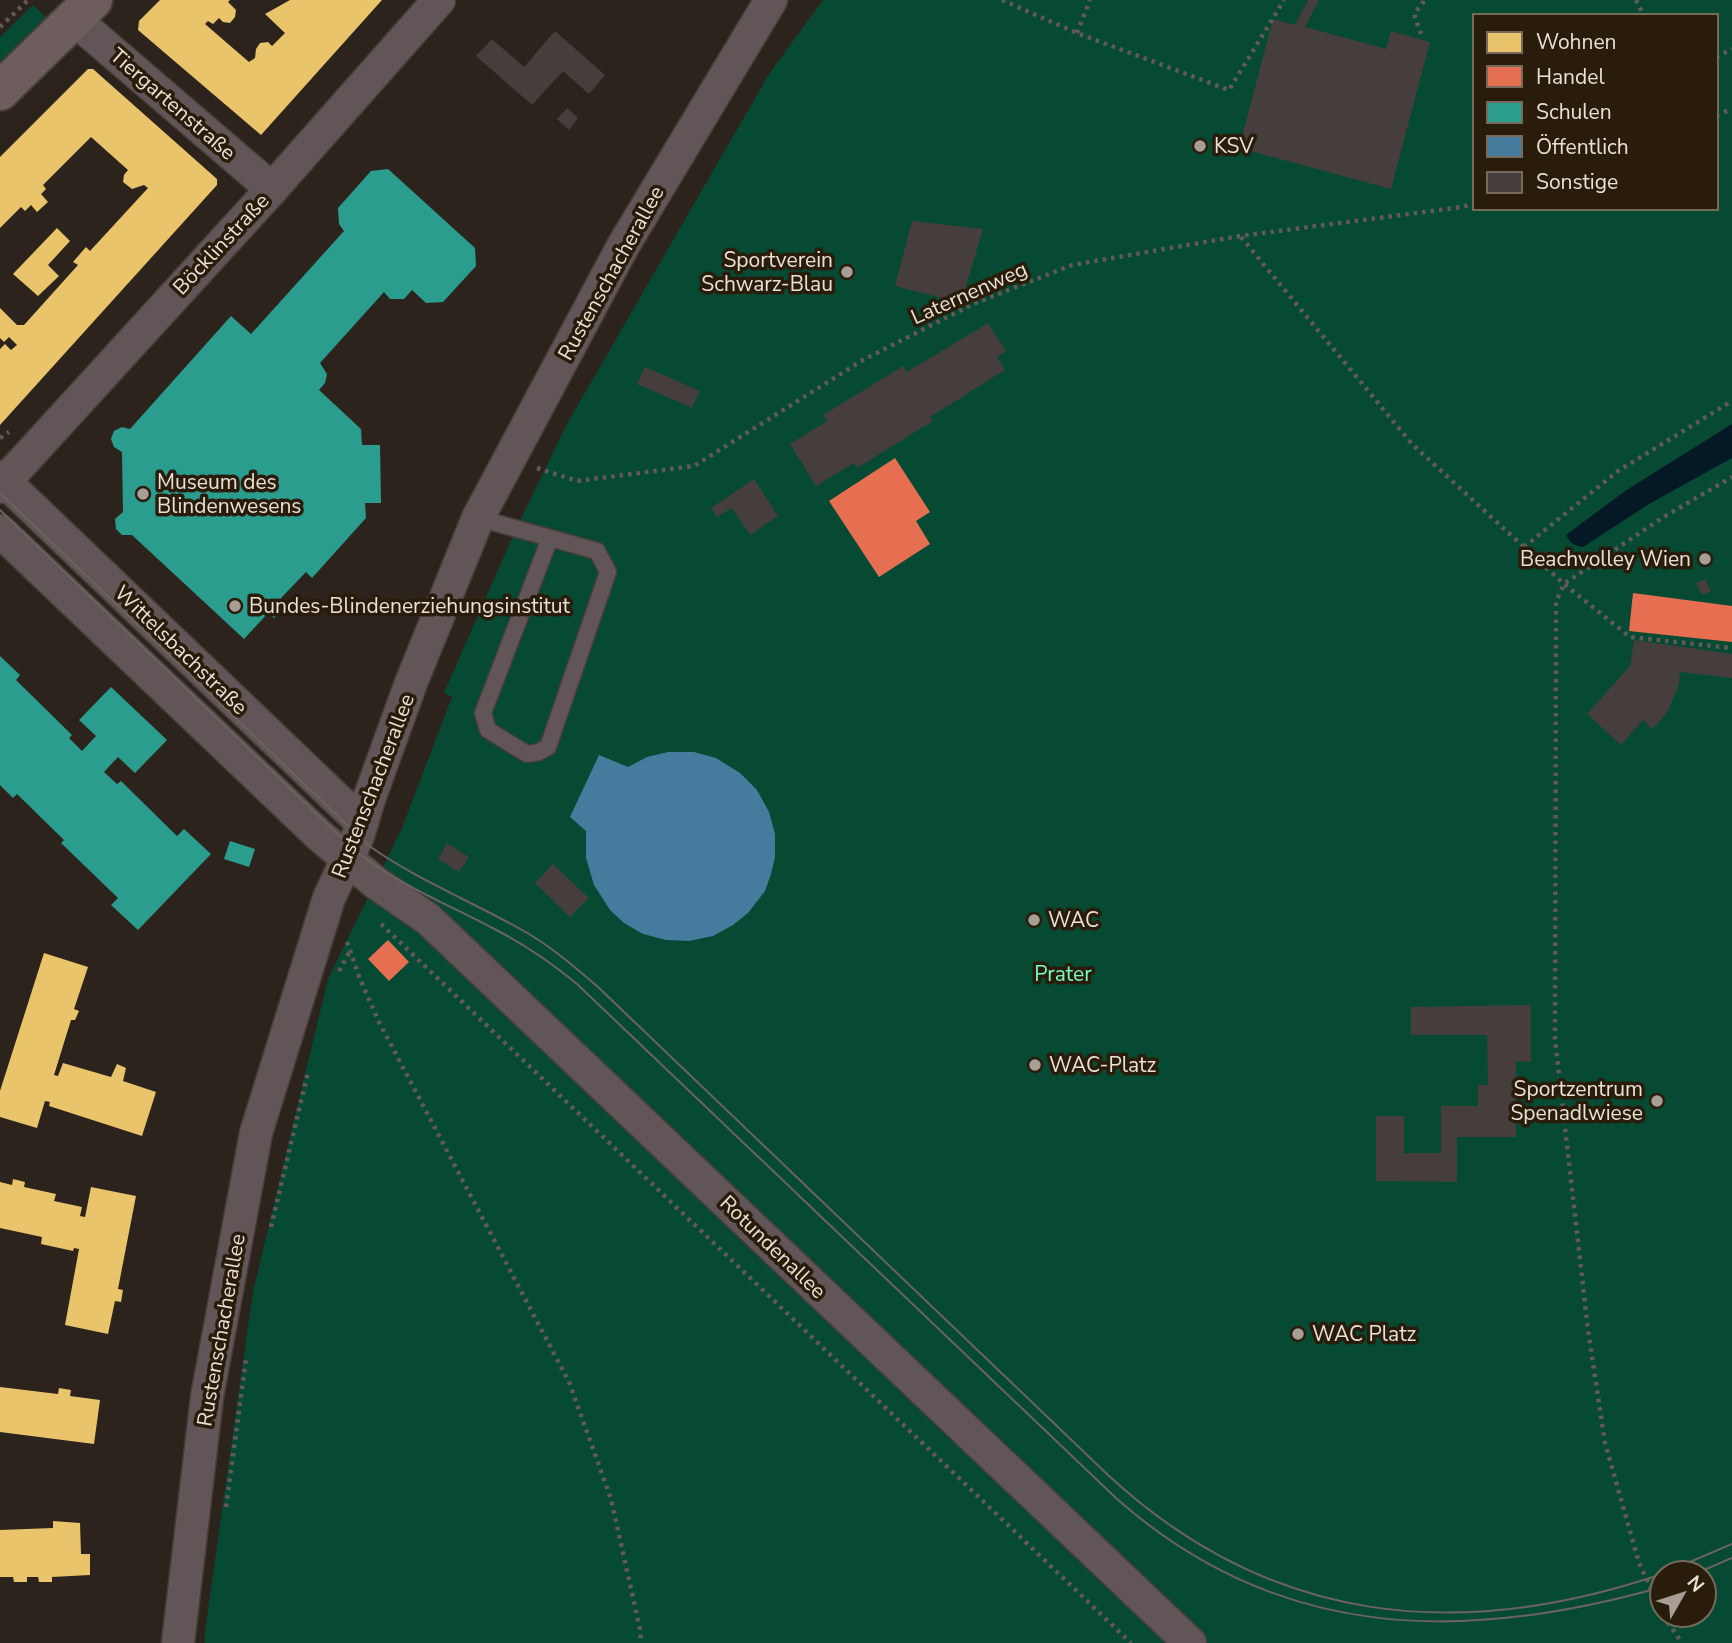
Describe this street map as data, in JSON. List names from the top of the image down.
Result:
{
  "streets": {
    "street": [
      "Tiergartenstraße",
      "Böcklinstraße",
      "Rustenschacherallee",
      "Wittelsbachstraße",
      "Rotundenallee"
    ],
    "path": ["Laternenweg"]
  },
  "crossings": [
    ["Tiergartenstraße", "Böcklinstraße"],
    ["Böcklinstraße", "Wittelsbachstraße"],
    ["Rustenschacherallee", "Laternenweg"],
    ["Rustenschacherallee", "Wittelsbachstraße"],
    ["Rustenschacherallee", "Rotundenallee"],
    ["Wittelsbachstraße", "Rotundenallee"]
  ],
  "parks": ["Prater"],
  "places": [
    "KSV",
    "Sportverein Schwarz-Blau",
    "Museum des Blindenwesens",
    "Beachvolley Wien",
    "Bundes-Blindenerziehungsinstitut",
    "WAC",
    "WAC-Platz",
    "Sportzentrum Spenadlwiese",
    "WAC Platz"
  ],
  "legend": [
    "Wohnen",
    "Handel",
    "Schulen",
    "Öffentlich",
    "Sonstige"
  ],
  "north": "top right"
}
